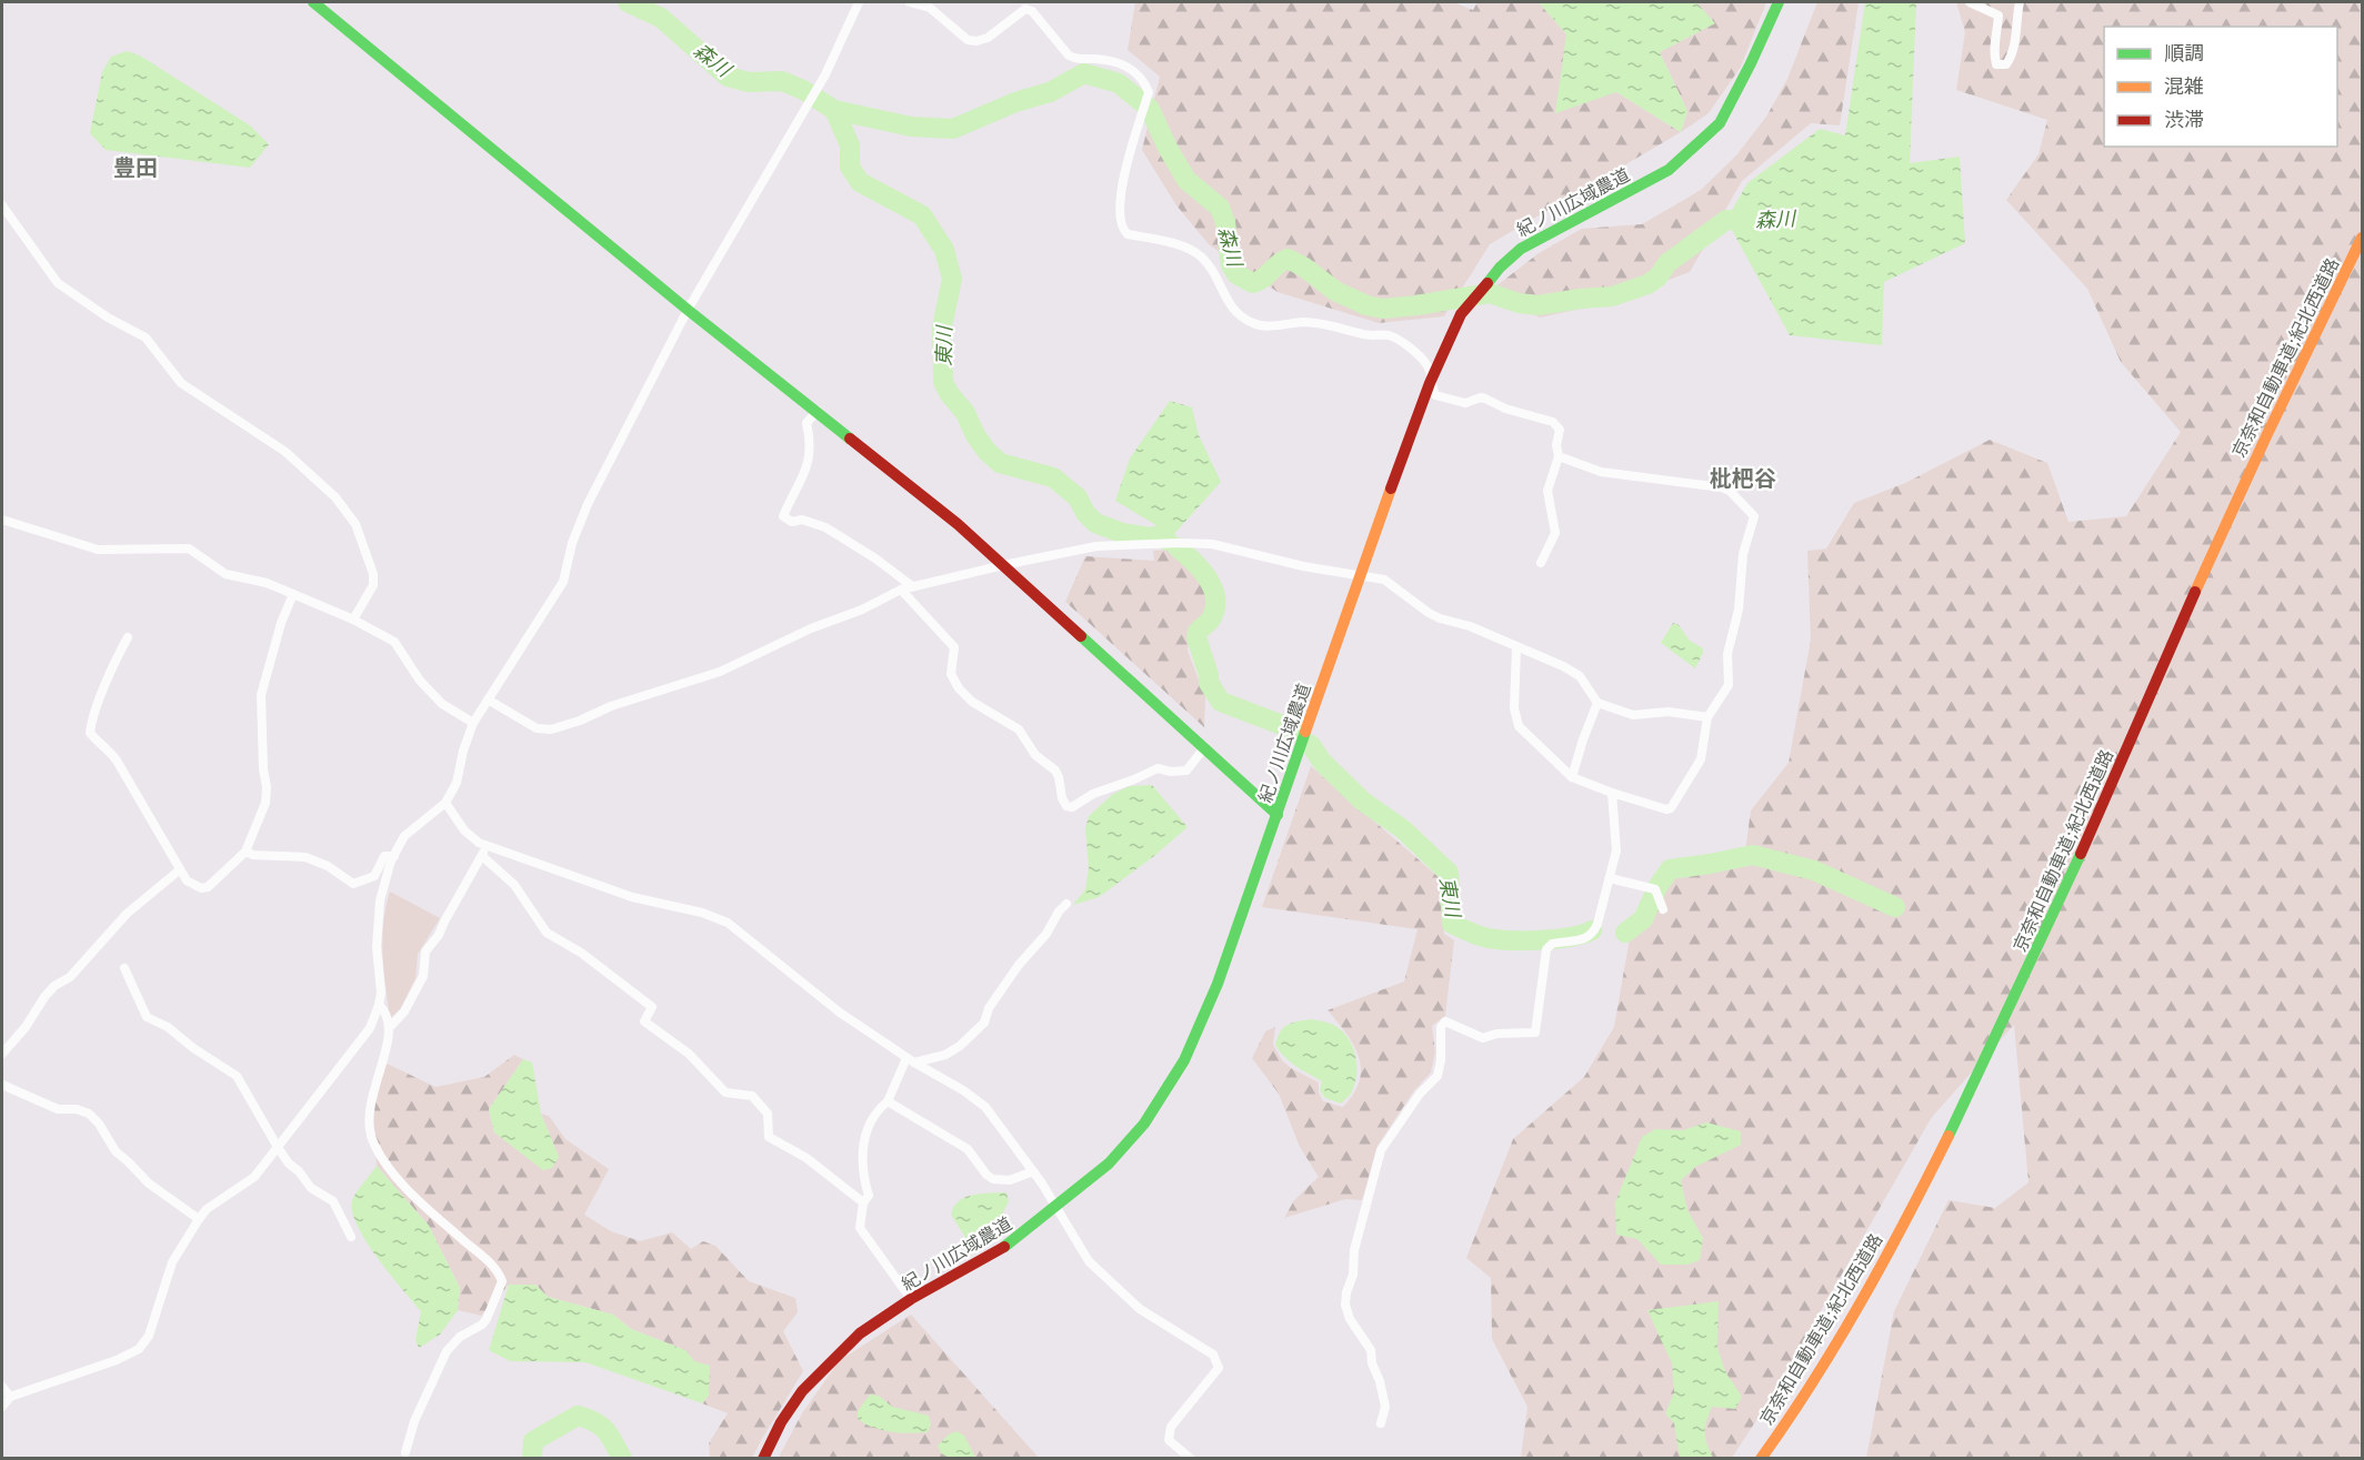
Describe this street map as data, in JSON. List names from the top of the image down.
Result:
{
  "streets": {
    "main road": ["紀ノ川広域農道", "京奈和自動車道;紀北西道路"]
  },
  "districts": ["豊田", "枇杷谷"],
  "water": ["森川", "東川"],
  "legend": ["順調", "混雑", "渋滞"]
}
